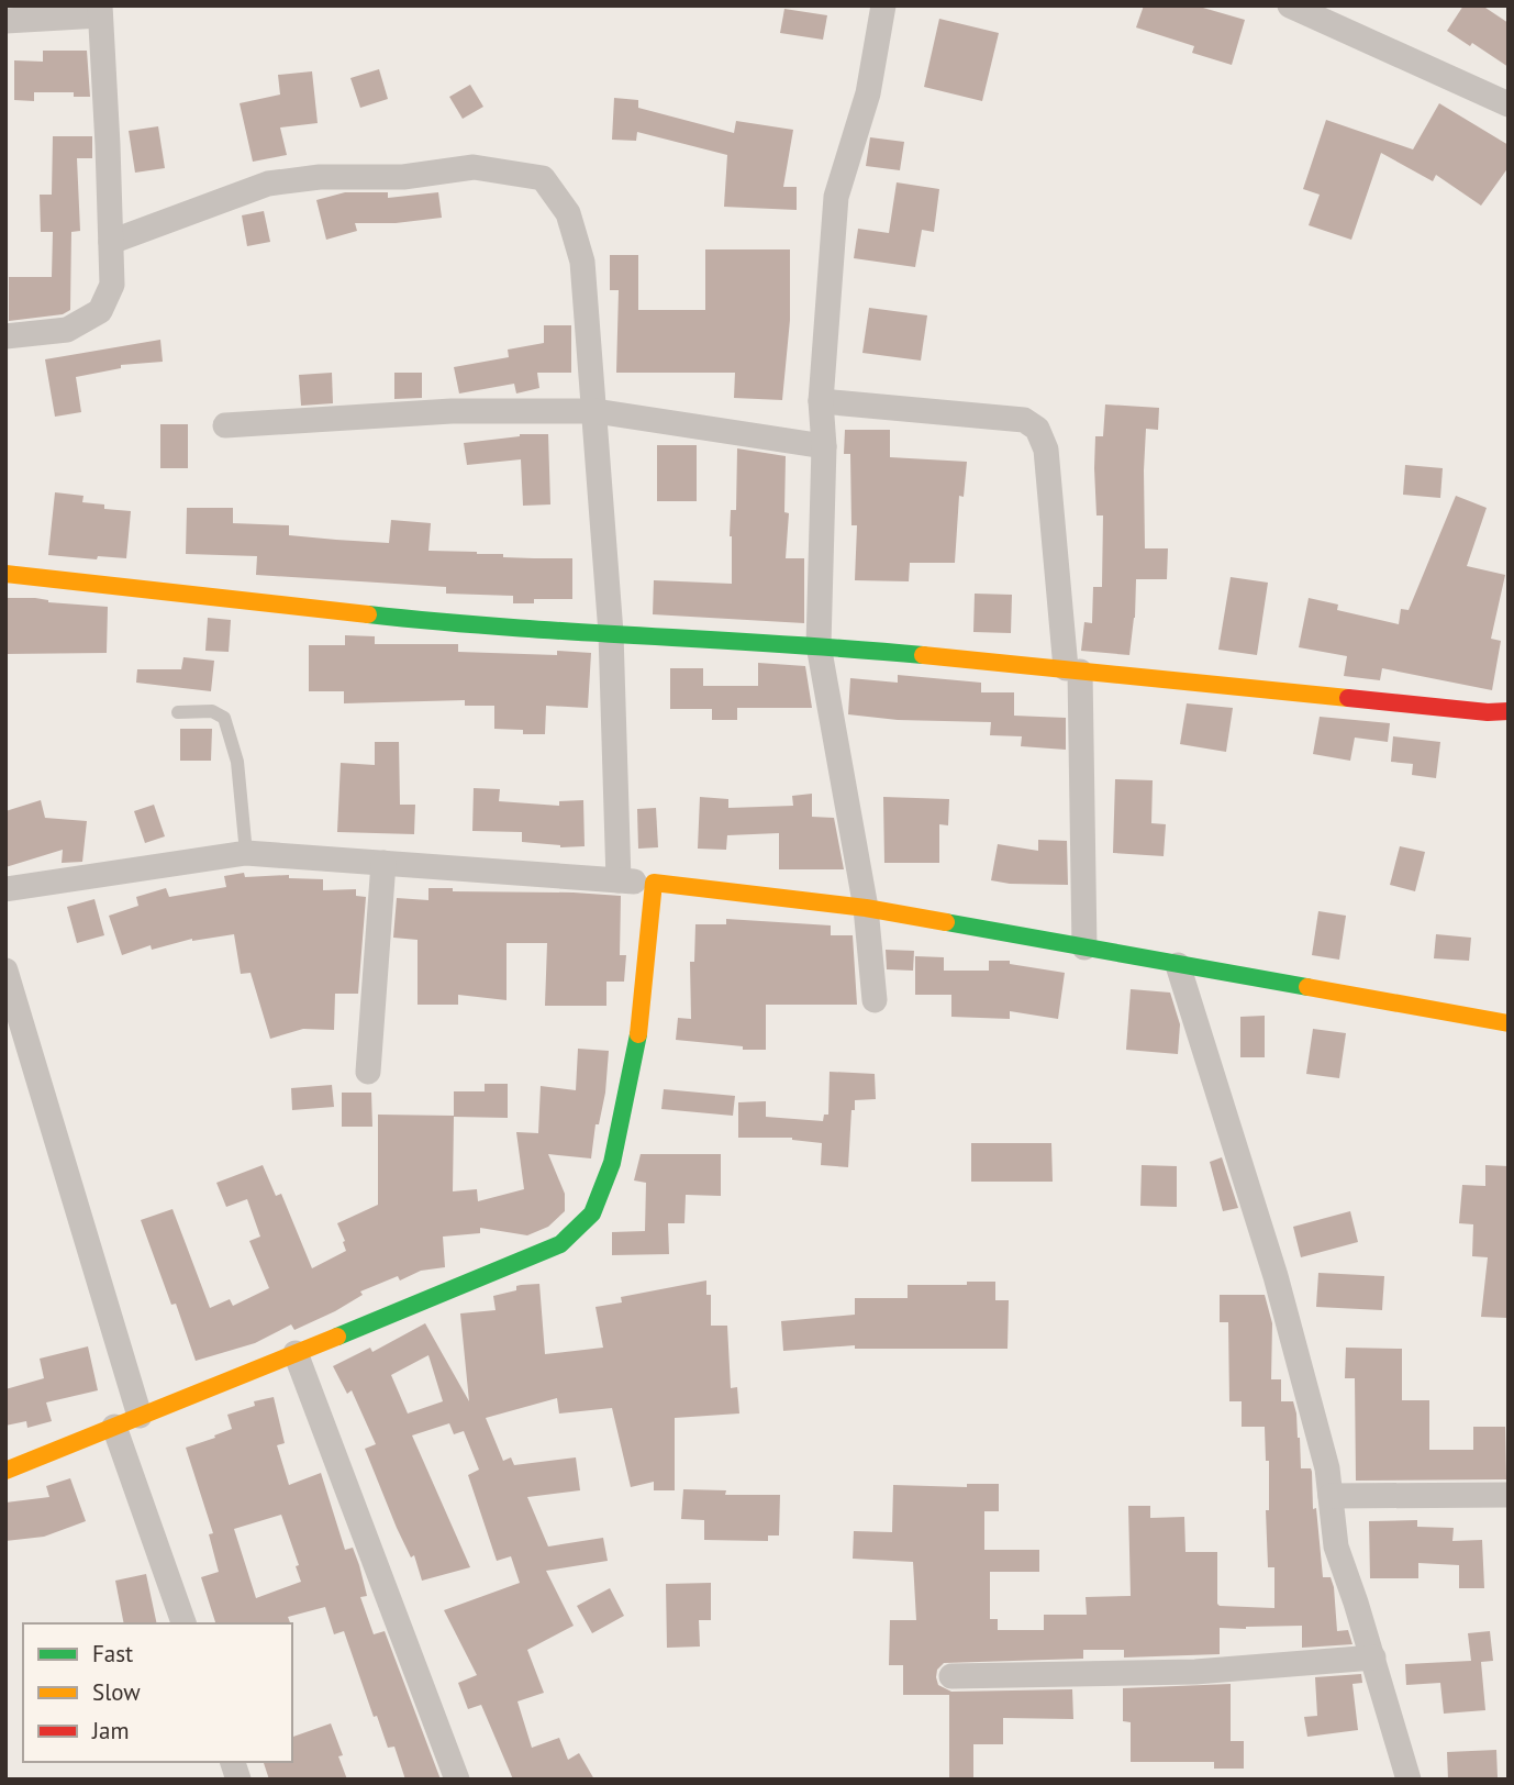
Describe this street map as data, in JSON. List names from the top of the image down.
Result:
{
  "legend": ["Fast", "Slow", "Jam"]
}
